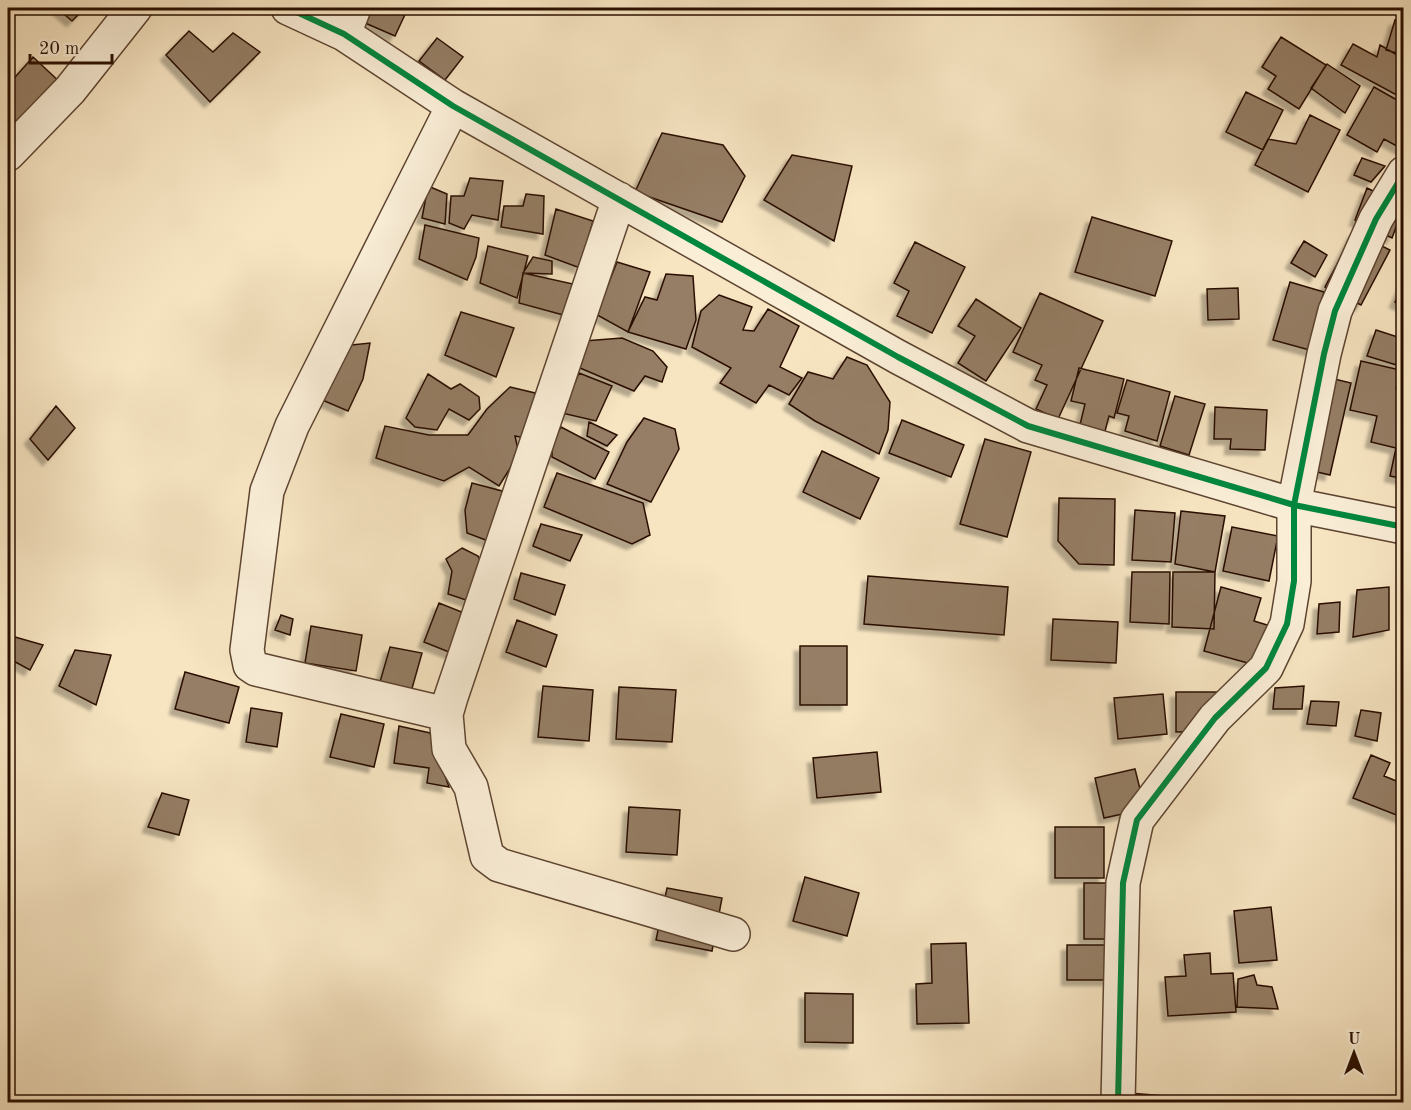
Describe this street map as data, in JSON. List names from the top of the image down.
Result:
{
  "scale_bar": "20 m",
  "north": "top"
}
